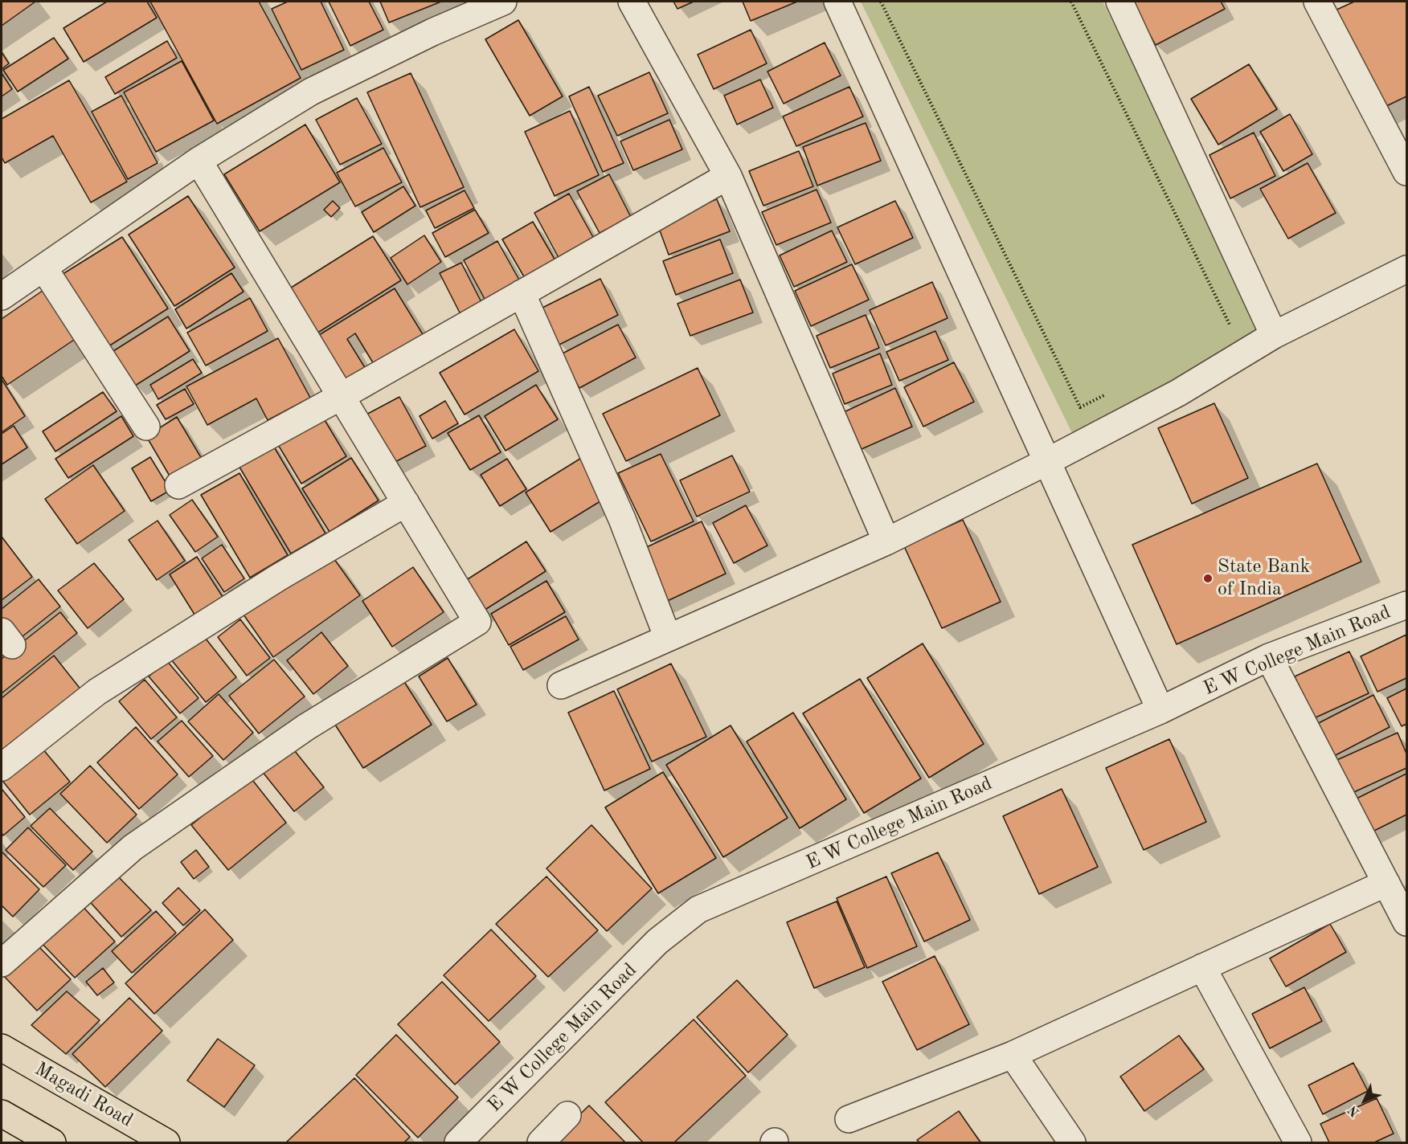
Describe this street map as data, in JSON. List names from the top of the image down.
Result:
{
  "streets": {
    "main road": ["Magadi Road"],
    "street": ["E W College Main Road"]
  },
  "places": ["State Bank of India"],
  "north": "bottom left"
}
